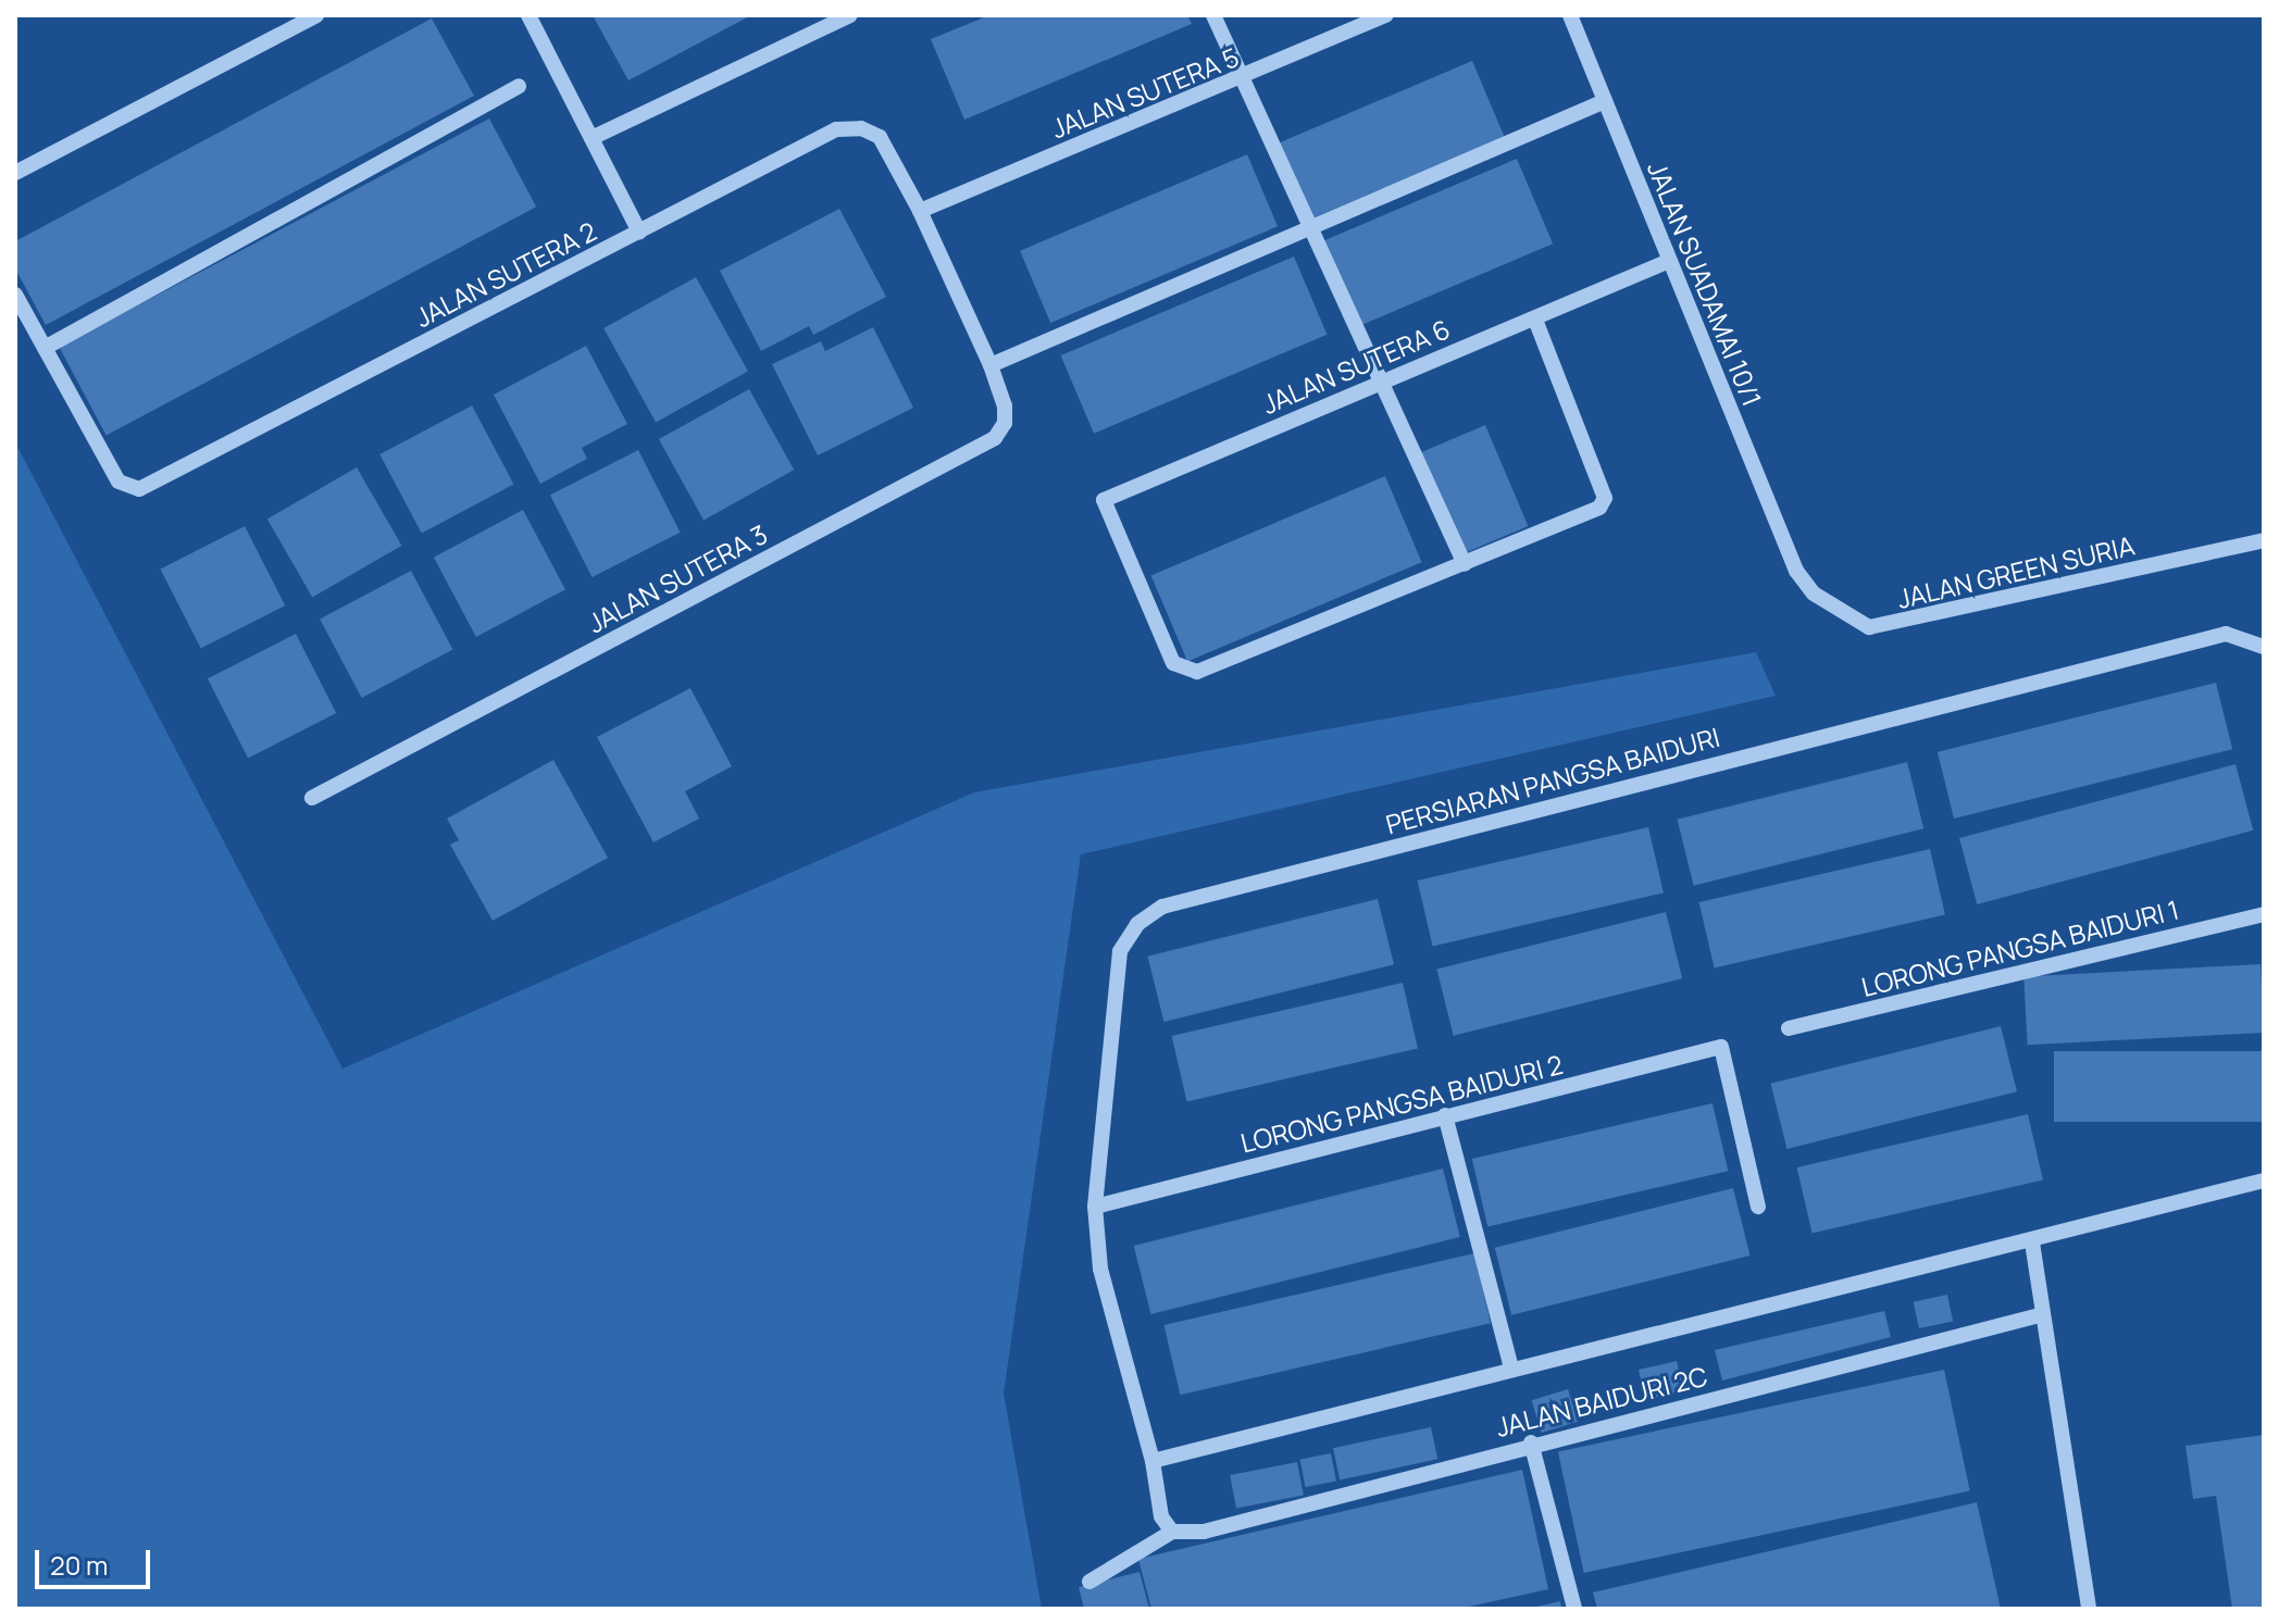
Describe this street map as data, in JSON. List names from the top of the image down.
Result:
{
  "streets": {
    "street": [
      "JALAN SUTERA 5",
      "JALAN SUTERA 2",
      "JALAN SUADAMAI 10/1",
      "JALAN SUTERA 6",
      "JALAN GREEN SURIA",
      "JALAN SUTERA 3",
      "PERSIARAN PANGSA BAIDURI",
      "LORONG PANGSA BAIDURI 1",
      "LORONG PANGSA BAIDURI 2",
      "JALAN BAIDURI 2C"
    ]
  },
  "crossings": [
    ["JALAN SUTERA 5", "JALAN SUTERA 2"],
    ["JALAN SUTERA 2", "JALAN SUTERA 3"],
    ["JALAN SUADAMAI 10/1", "JALAN SUTERA 6"],
    ["JALAN SUADAMAI 10/1", "JALAN GREEN SURIA"],
    ["PERSIARAN PANGSA BAIDURI", "LORONG PANGSA BAIDURI 2"],
    ["PERSIARAN PANGSA BAIDURI", "JALAN BAIDURI 2C"]
  ],
  "scale_bar": "20 m"
}
